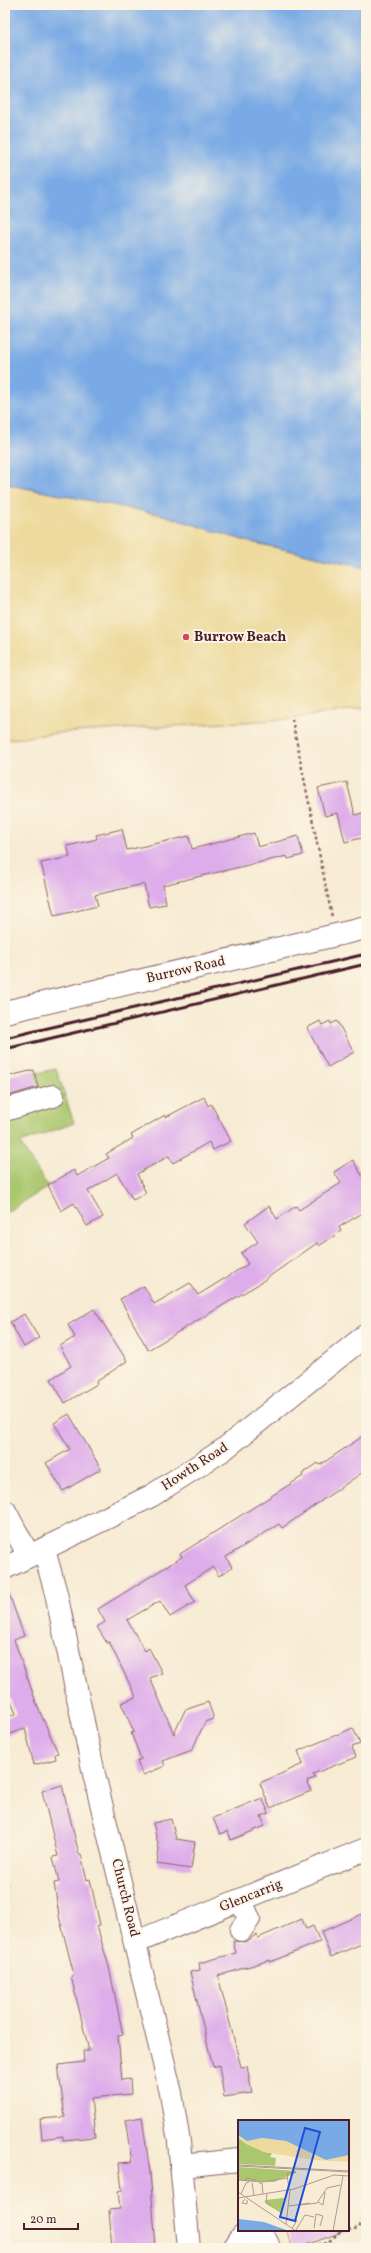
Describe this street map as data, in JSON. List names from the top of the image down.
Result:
{
  "streets": {
    "street": [
      "Burrow Road",
      "Howth Road",
      "Glencarrig",
      "Church Road"
    ]
  },
  "crossings": [
    ["Howth Road", "Church Road"],
    ["Glencarrig", "Church Road"]
  ],
  "places": ["Burrow Beach"],
  "scale_bar": "20 m"
}
